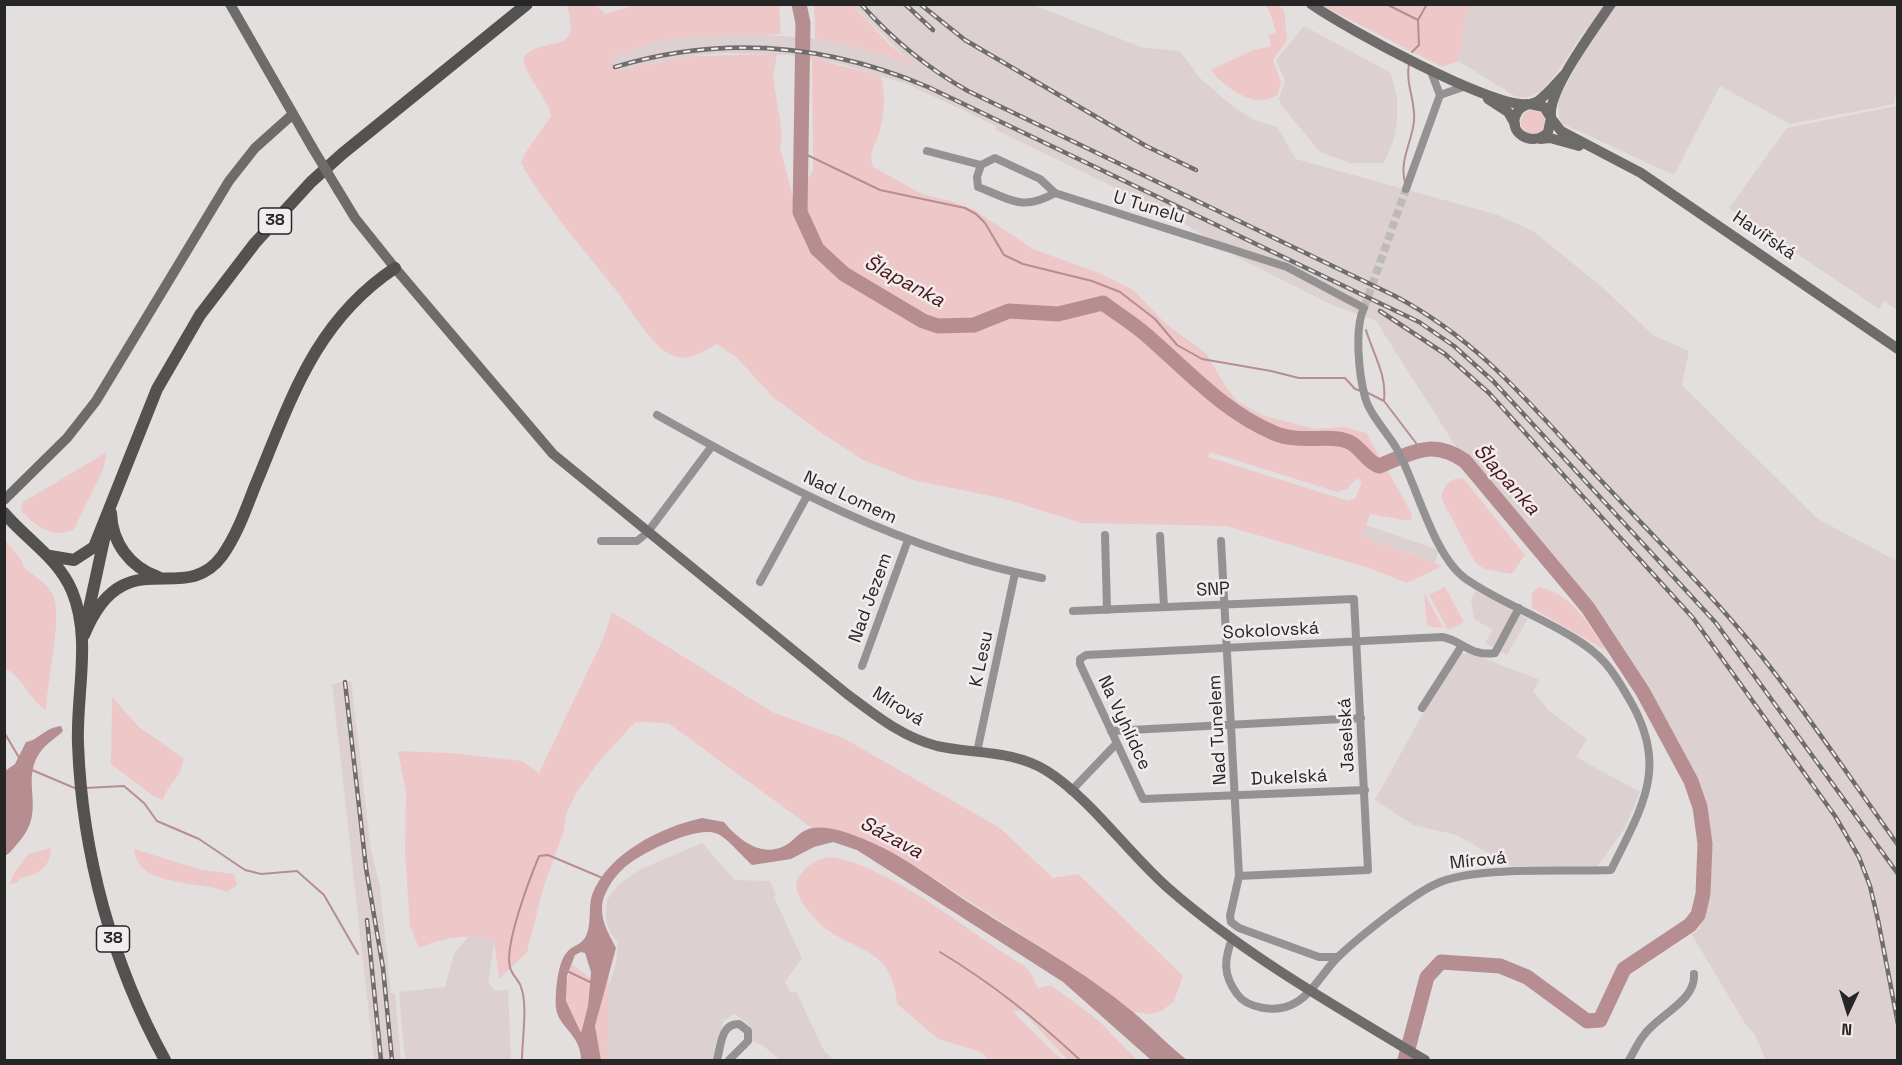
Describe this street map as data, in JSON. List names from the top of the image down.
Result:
{
  "streets": {
    "main road": ["38"],
    "street": [
      "U Tunelu",
      "Havířská",
      "Nad Lomem",
      "SNP",
      "Nad Jezem",
      "Sokolovská",
      "K Lesu",
      "Mírová",
      "Na Vyhlídce",
      "Nad Tunelem",
      "Jaselská",
      "Dukelská"
    ]
  },
  "crossings": [
    ["U Tunelu", "Sokolovská"],
    ["U Tunelu", "Mírová"],
    ["Nad Lomem", "Nad Jezem"],
    ["Nad Lomem", "K Lesu"],
    ["SNP", "Nad Tunelem"],
    ["SNP", "Jaselská"],
    ["Sokolovská", "Mírová"],
    ["Sokolovská", "Na Vyhlídce"],
    ["Sokolovská", "Nad Tunelem"],
    ["Sokolovská", "Jaselská"],
    ["K Lesu", "Mírová"],
    ["Mírová", "Nad Tunelem"],
    ["Na Vyhlídce", "Dukelská"],
    ["Nad Tunelem", "Jaselská"],
    ["Nad Tunelem", "Dukelská"],
    ["Jaselská", "Dukelská"]
  ],
  "water": ["Šlapanka", "Sázava"],
  "north": "bottom"
}
